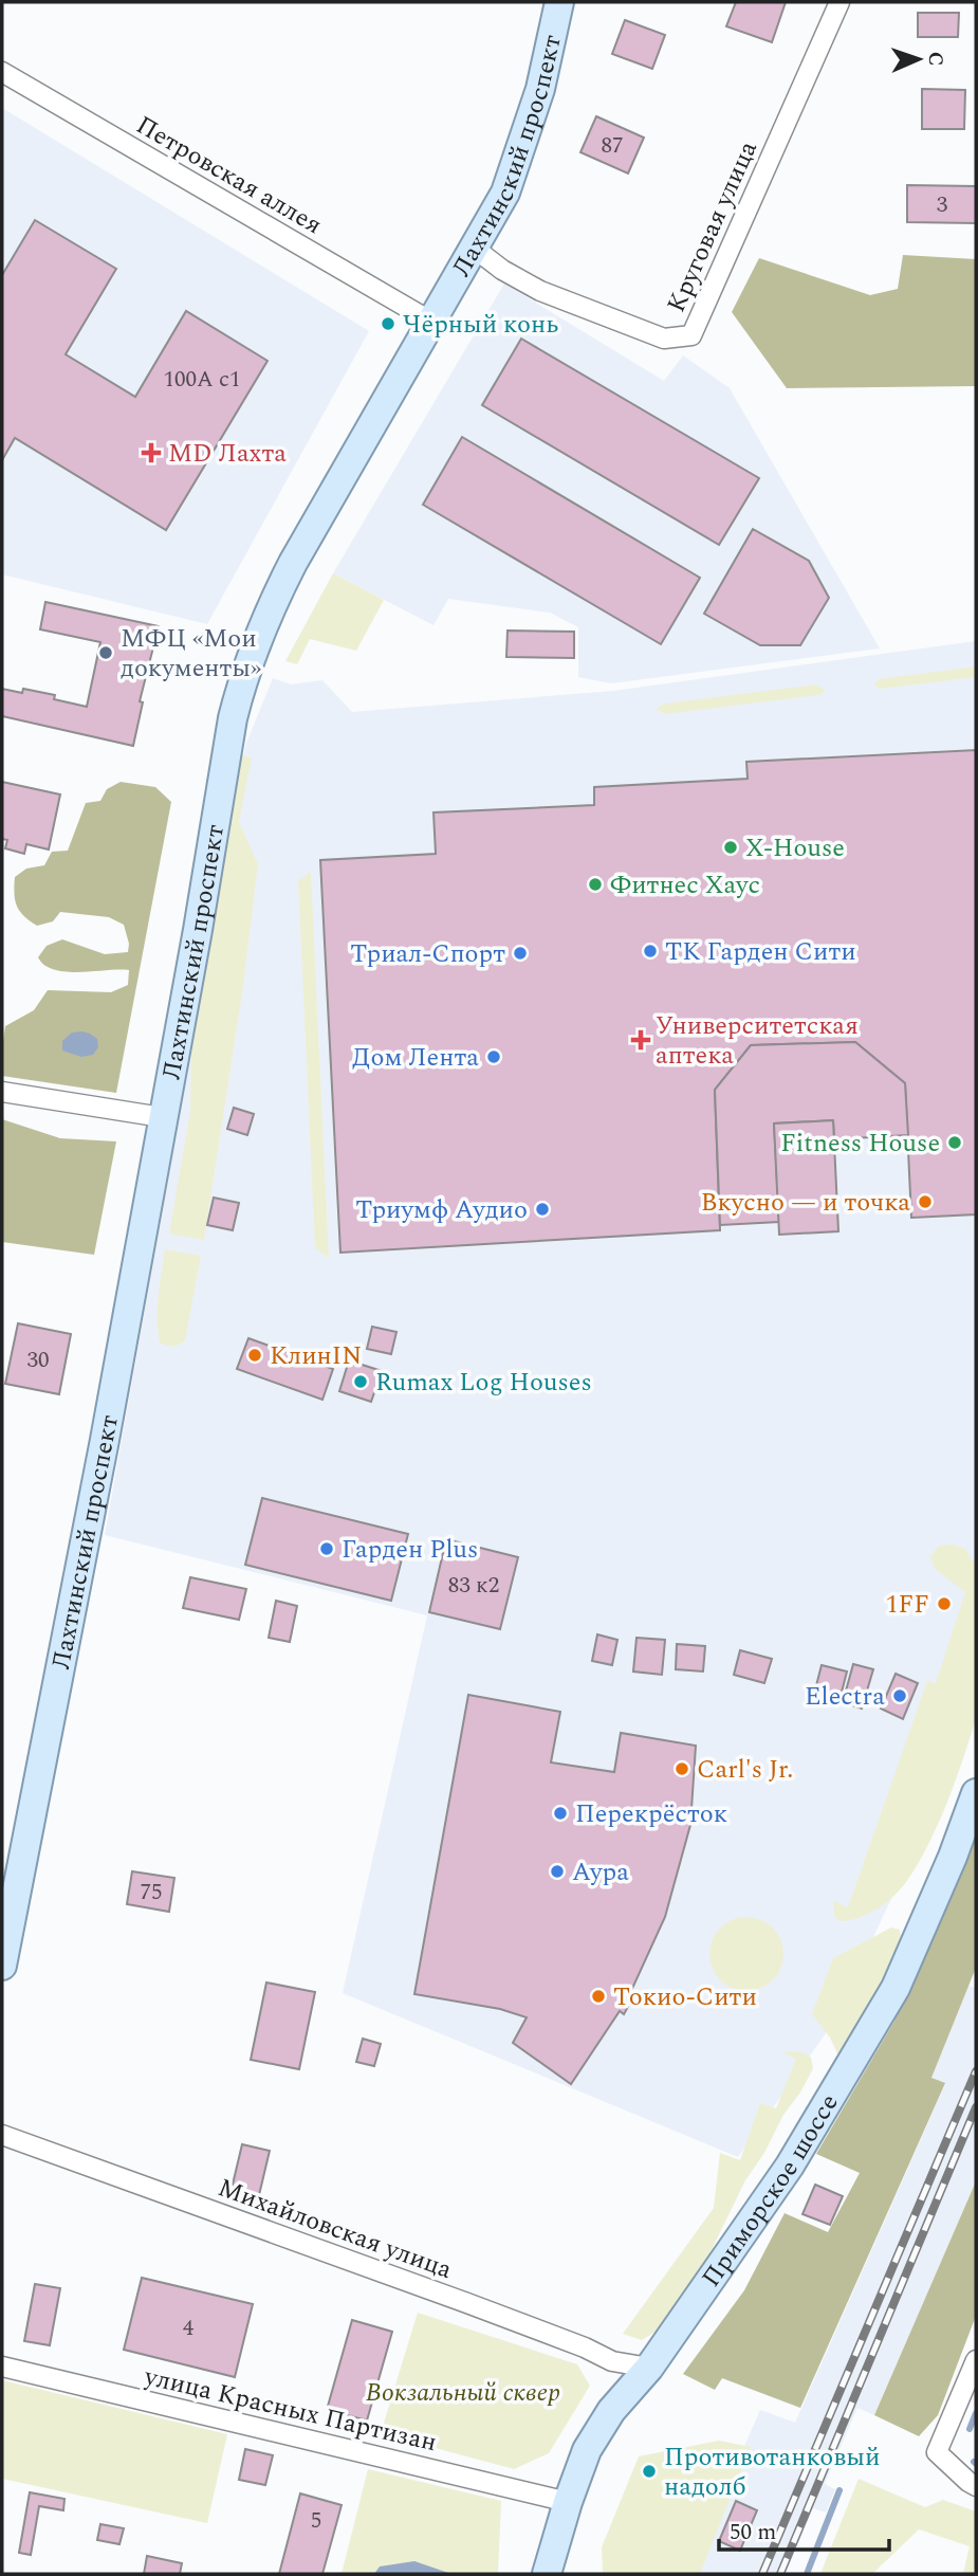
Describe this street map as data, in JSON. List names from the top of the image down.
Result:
{
  "streets": {
    "main road": ["Лахтинский проспект", "Приморское шоссе"],
    "street": [
      "Петровская аллея",
      "Круговая улица",
      "Михайловская улица",
      "улица Красных Партизан"
    ]
  },
  "crossings": [
    ["Лахтинский проспект", "Петровская аллея"],
    ["Лахтинский проспект", "Круговая улица"],
    ["Приморское шоссе", "Михайловская улица"],
    ["Приморское шоссе", "улица Красных Партизан"]
  ],
  "parks": ["Вокзальный сквер"],
  "places": {
    "other": [
      "Чёрный конь",
      "МФЦ «Мои документы»",
      "X-House",
      "Фитнес Хаус",
      "ТК Гарден Сити",
      "Триал-Спорт",
      "Дом Лента",
      "Fitness House",
      "Вкусно — и точка",
      "Триумф Аудио",
      "КлинIN",
      "Rumax Log Houses",
      "Гарден Plus",
      "1FF",
      "Electra",
      "Carl's Jr.",
      "Перекрёсток",
      "Аура",
      "Токио-Сити",
      "Противотанковый надолб"
    ],
    "health": ["MD Лахта", "Университетская аптека"]
  },
  "house_numbers": [
    "87",
    "3",
    "100А с1",
    "30",
    "83 к2",
    "75",
    "4",
    "5"
  ],
  "scale_bar": "50 m",
  "north": "right"
}
